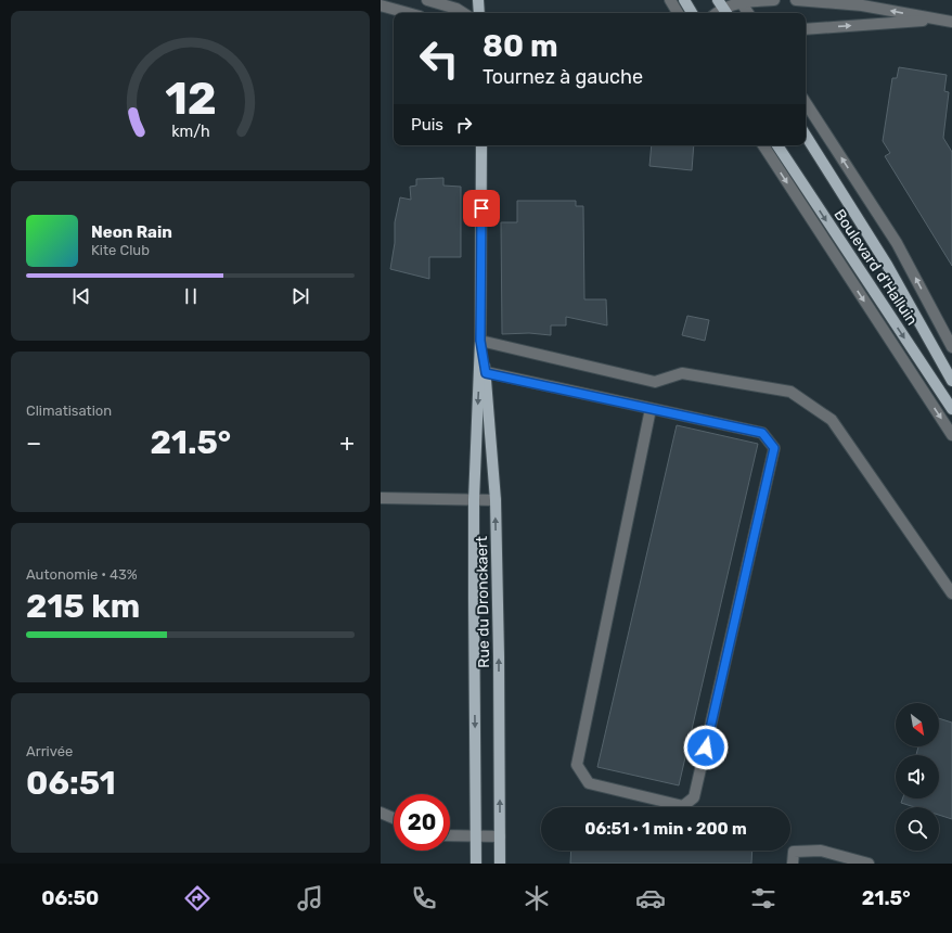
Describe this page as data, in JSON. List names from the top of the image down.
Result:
{
  "streets": {
    "main road": ["Boulevard d'Halluin", "Rue du Dronckaert"]
  },
  "north": "bottom right",
  "page": {
    "turn": ["80 m", "Tournez à gauche"],
    "then": "Puis",
    "song": ["Neon Rain", "Kite Club"],
    "tile": [
      "Climatisation",
      ["Autonomie · 43%", "215 km"],
      ["Arrivée", "06:51"]
    ],
    "heat": ["−", "21.5°", "+"],
    "limit": "20",
    "trip": "06:51 · 1 min · 200 m",
    "tabs": ["06:50", "21.5°"],
    "gauge": ["12", "km/h"]
  }
}
